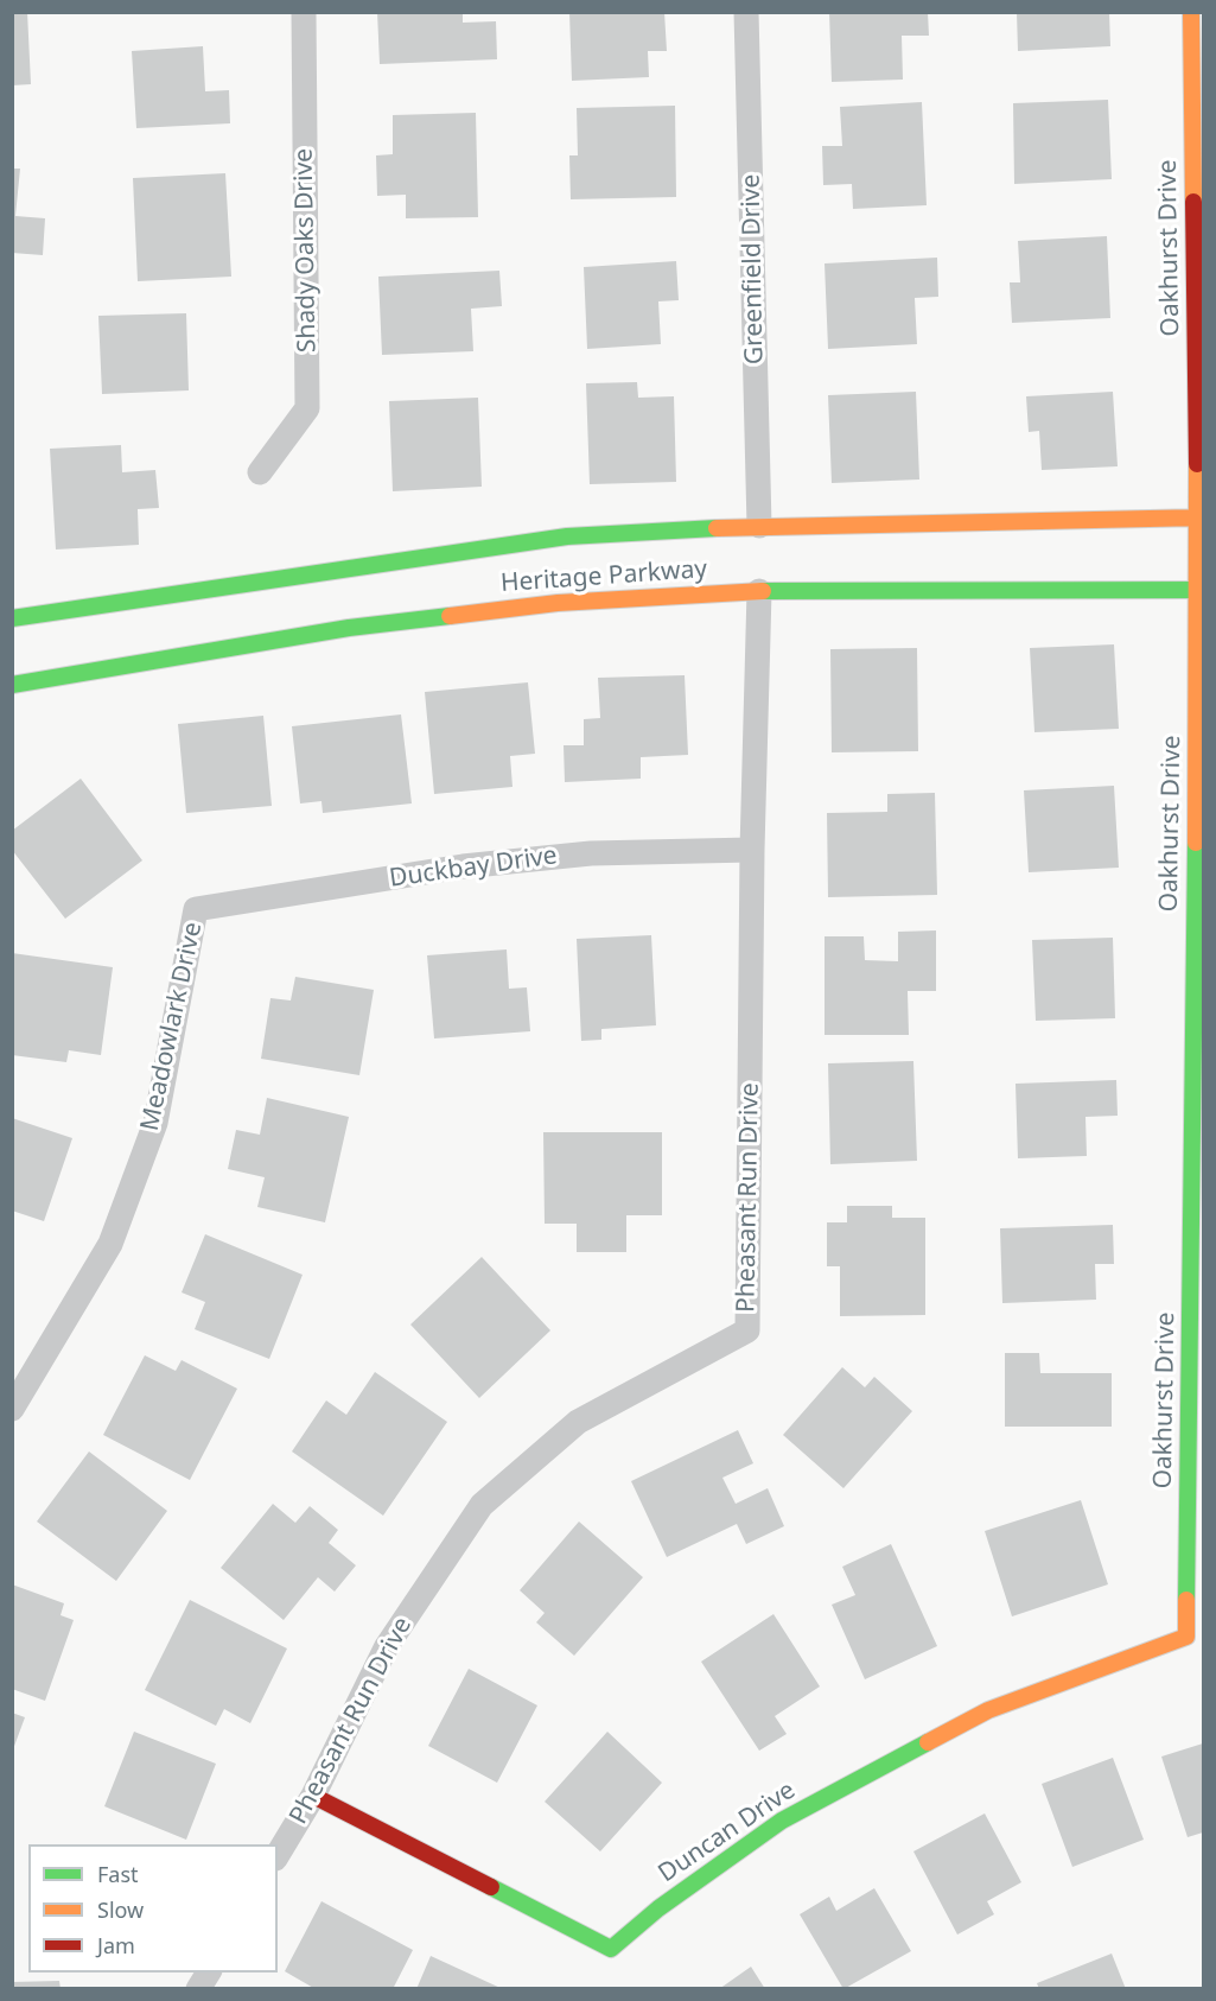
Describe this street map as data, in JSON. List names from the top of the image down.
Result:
{
  "streets": {
    "street": [
      "Oakhurst Drive",
      "Shady Oaks Drive",
      "Greenfield Drive",
      "Heritage Parkway",
      "Duckbay Drive",
      "Meadowlark Drive",
      "Pheasant Run Drive",
      "Duncan Drive"
    ]
  },
  "crossings": [
    ["Oakhurst Drive", "Heritage Parkway"],
    ["Oakhurst Drive", "Duncan Drive"],
    ["Greenfield Drive", "Heritage Parkway"],
    ["Heritage Parkway", "Pheasant Run Drive"],
    ["Duckbay Drive", "Meadowlark Drive"],
    ["Duckbay Drive", "Pheasant Run Drive"],
    ["Pheasant Run Drive", "Duncan Drive"]
  ],
  "legend": ["Fast", "Slow", "Jam"]
}
